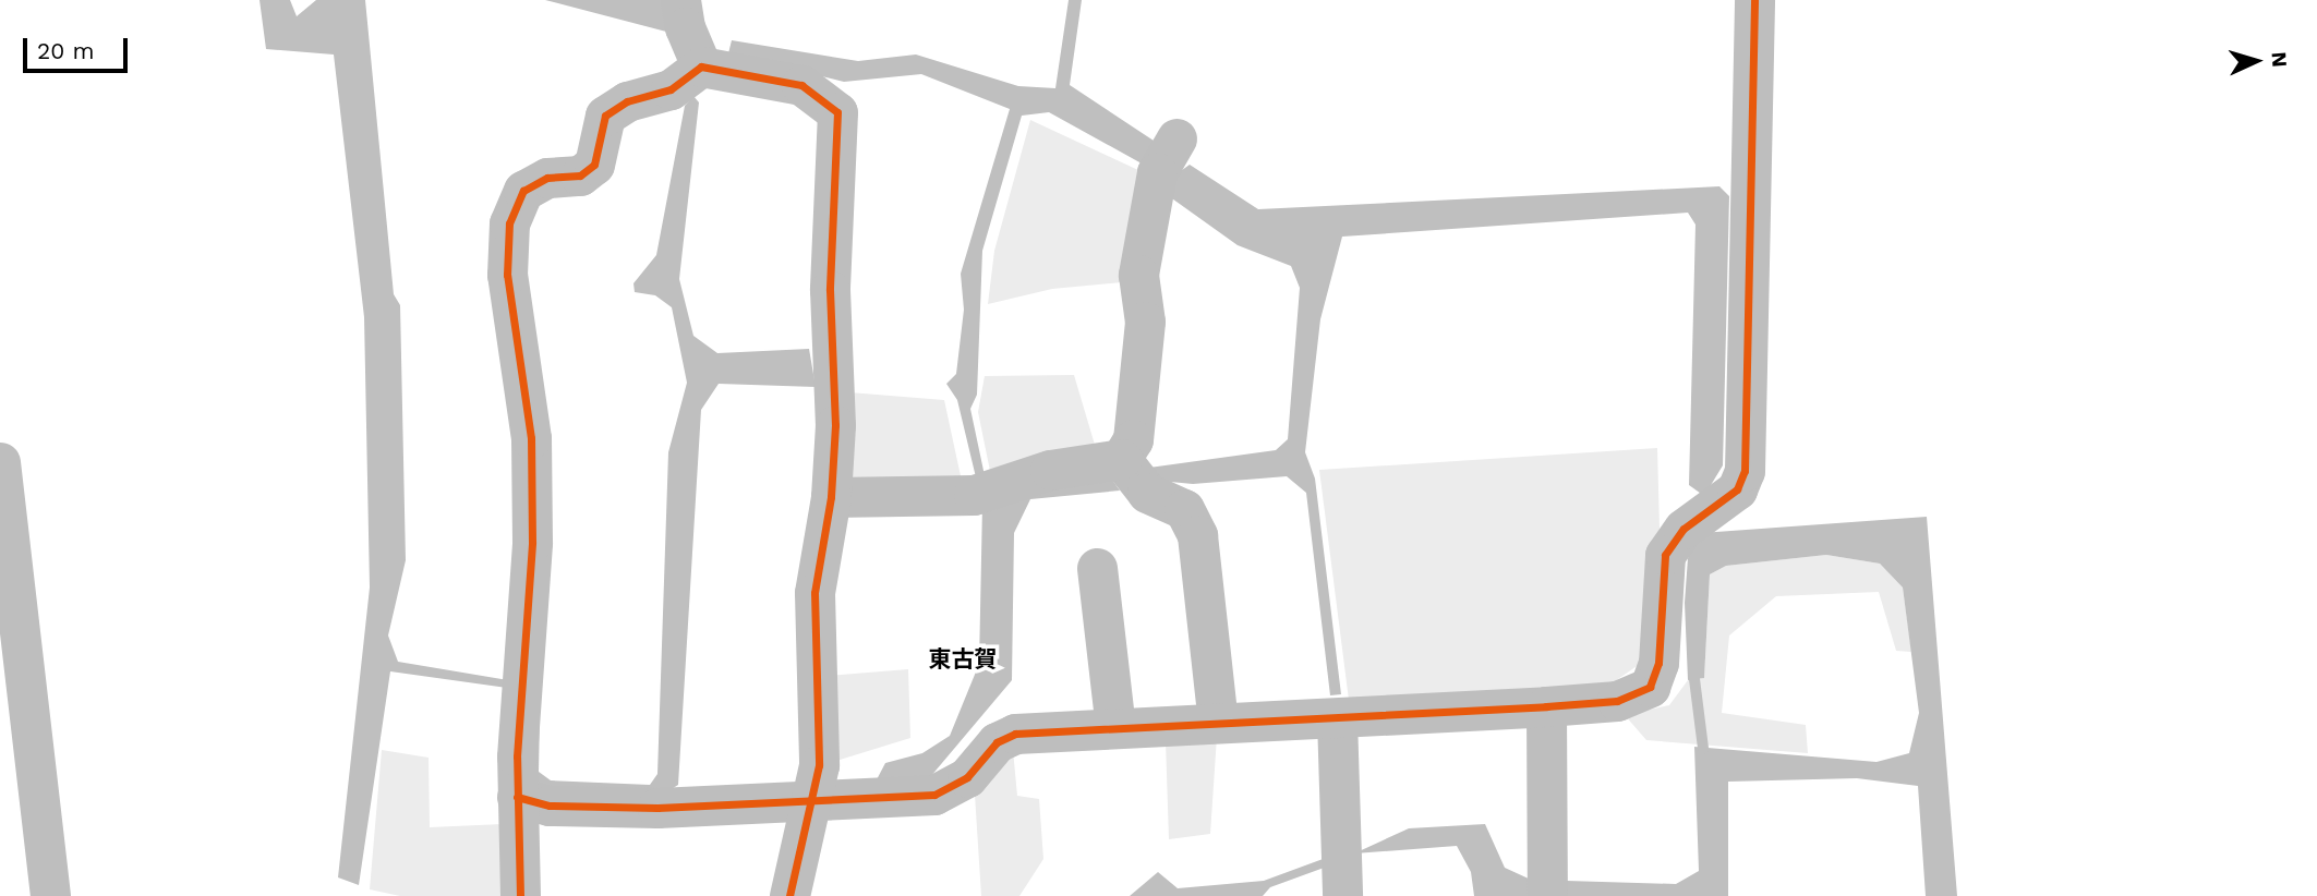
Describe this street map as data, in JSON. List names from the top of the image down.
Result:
{
  "districts": ["東古賀"],
  "scale_bar": "20 m",
  "north": "right"
}
